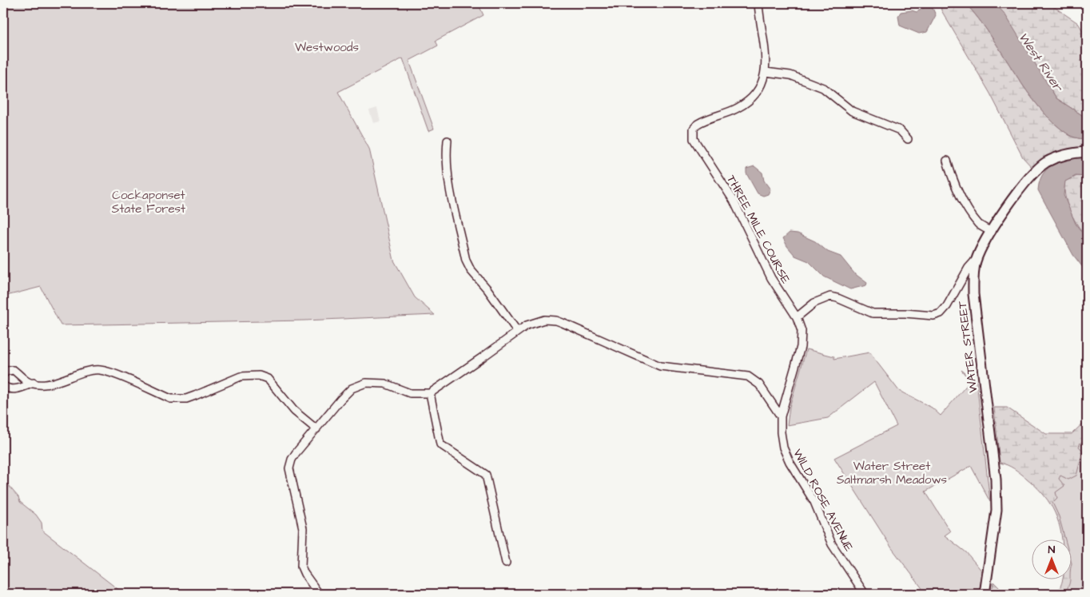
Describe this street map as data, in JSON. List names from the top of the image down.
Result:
{
  "streets": {
    "main road": ["WATER STREET"],
    "street": ["THREE MILE COURSE", "WILD ROSE AVENUE"]
  },
  "crossings": [
    ["THREE MILE COURSE", "WILD ROSE AVENUE"]
  ],
  "water": ["West River"],
  "parks": ["Westwoods", "Cockaponset State Forest", "Water Street Saltmarsh Meadows"],
  "north": "top"
}
